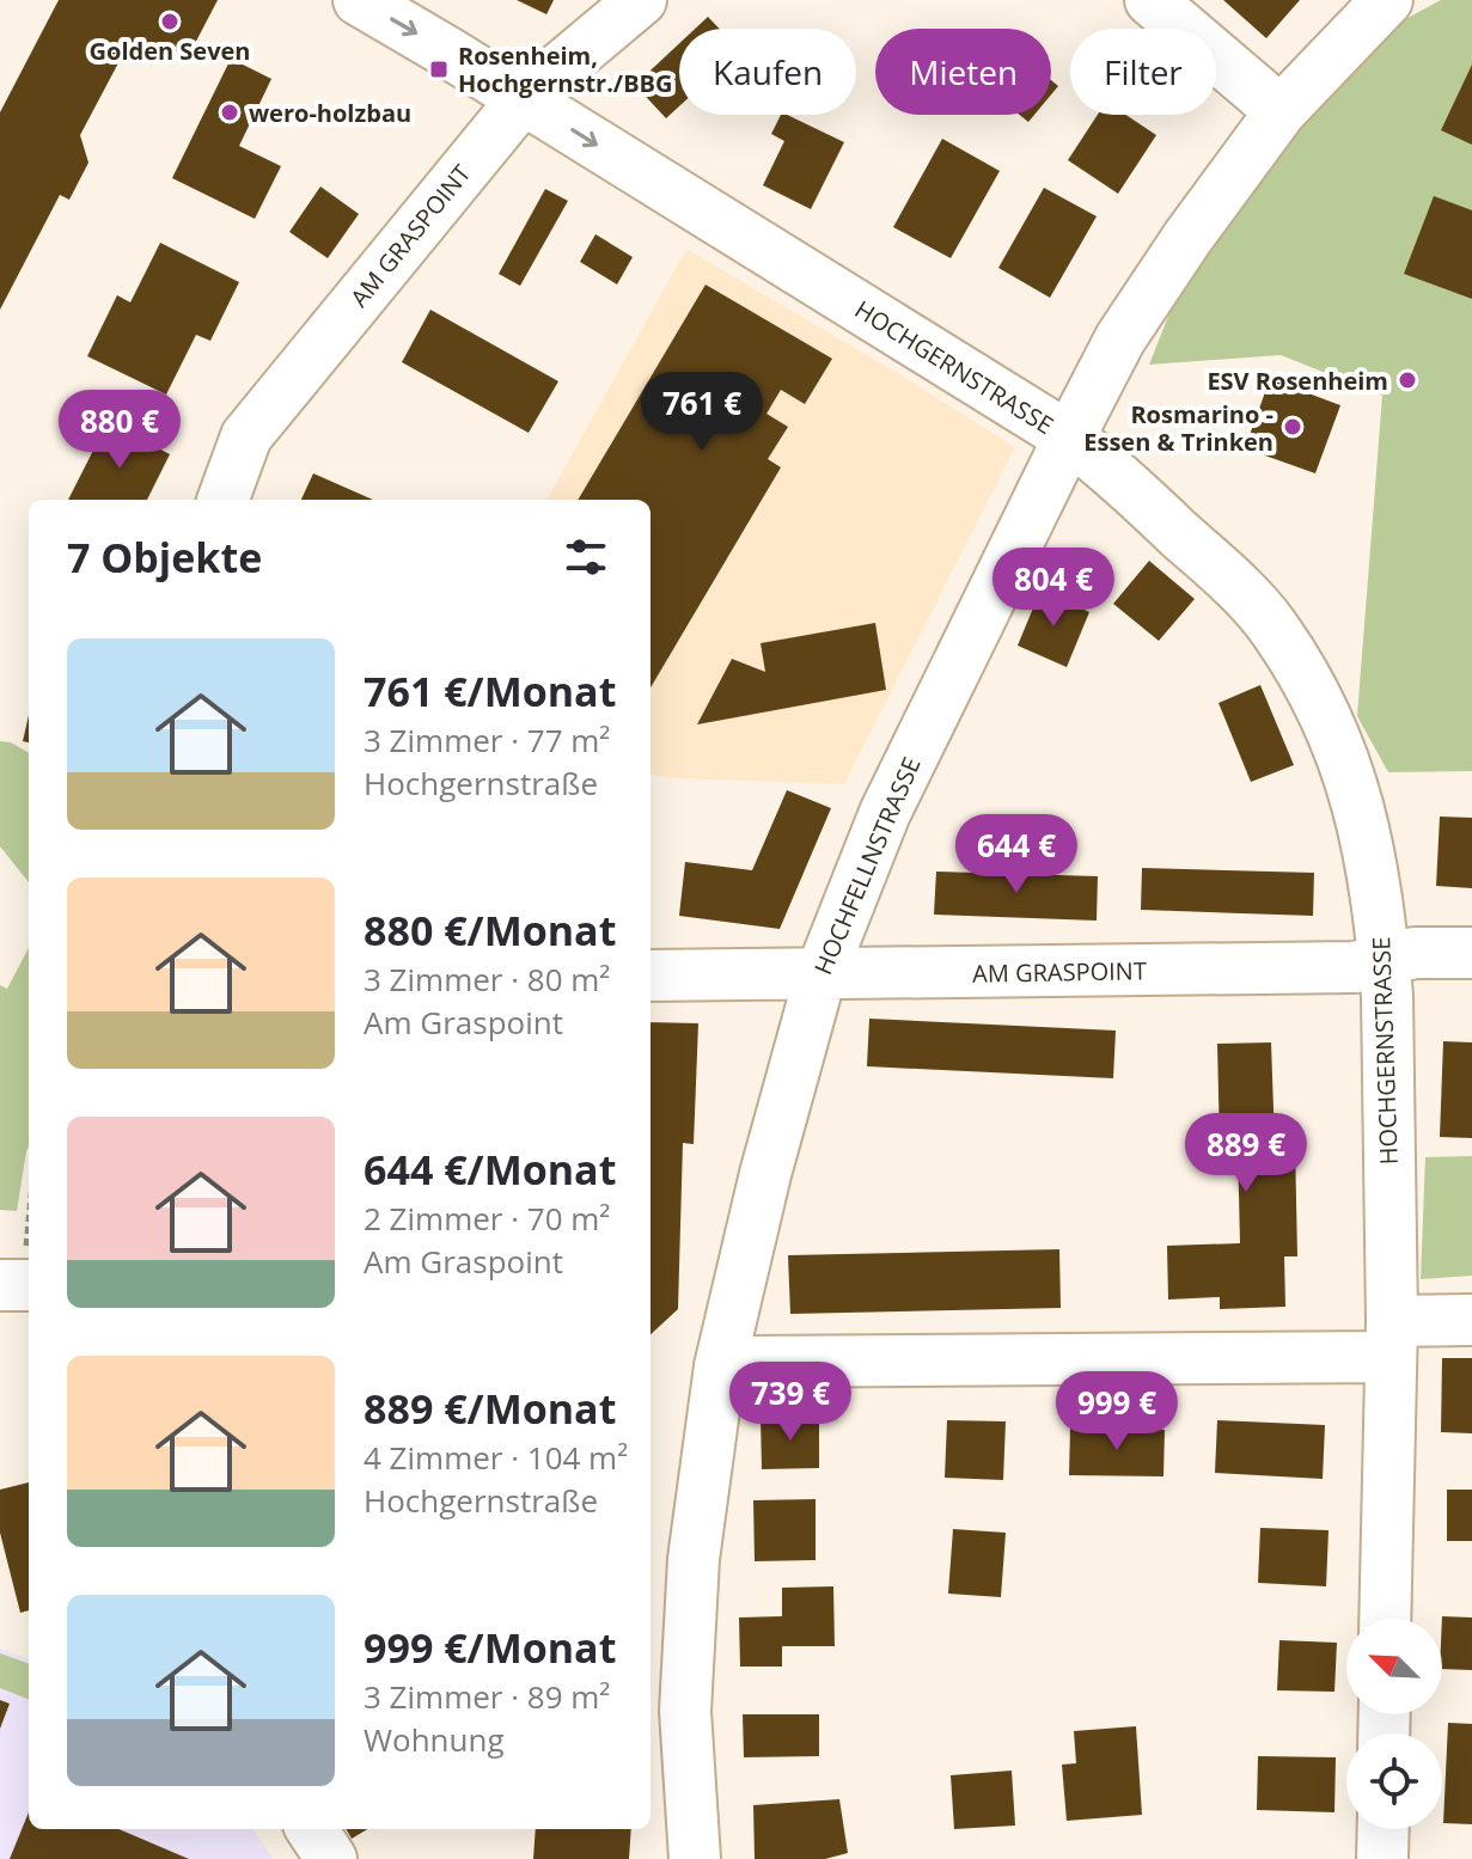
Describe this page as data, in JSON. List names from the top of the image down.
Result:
{
  "streets": {
    "street": ["AM GRASPOINT", "HOCHGERNSTRASSE", "HOCHFELLNSTRASSE"]
  },
  "crossings": [
    ["AM GRASPOINT", "HOCHGERNSTRASSE"],
    ["AM GRASPOINT", "HOCHFELLNSTRASSE"],
    ["HOCHGERNSTRASSE", "HOCHFELLNSTRASSE"]
  ],
  "one_way": ["HOCHGERNSTRASSE"],
  "places": {
    "other": [
      "Golden Seven",
      "wero-holzbau",
      "ESV Rosenheim",
      "Rosmarino - Essen & Trinken"
    ],
    "transit": ["Rosenheim, Hochgernstr./BBG"]
  },
  "north": "top left",
  "page": {
    "chip": ["Kaufen", "Mieten", "Filter"],
    "price": [
      "761 €",
      "880 €",
      "804 €",
      "644 €",
      "889 €",
      "739 €",
      "999 €"
    ],
    "heading": "7 Objekte",
    "list": [
      {
        "name": "761 €/Monat",
        "note": "3 Zimmer · 77 m² · Hochgernstraße"
      },
      {
        "name": "880 €/Monat",
        "note": "3 Zimmer · 80 m² · Am Graspoint"
      },
      {
        "name": "644 €/Monat",
        "note": "2 Zimmer · 70 m² · Am Graspoint"
      },
      {
        "name": "889 €/Monat",
        "note": "4 Zimmer · 104 m² · Hochgernstraße"
      },
      {
        "name": "999 €/Monat",
        "note": "3 Zimmer · 89 m² · Wohnung"
      }
    ]
  }
}
